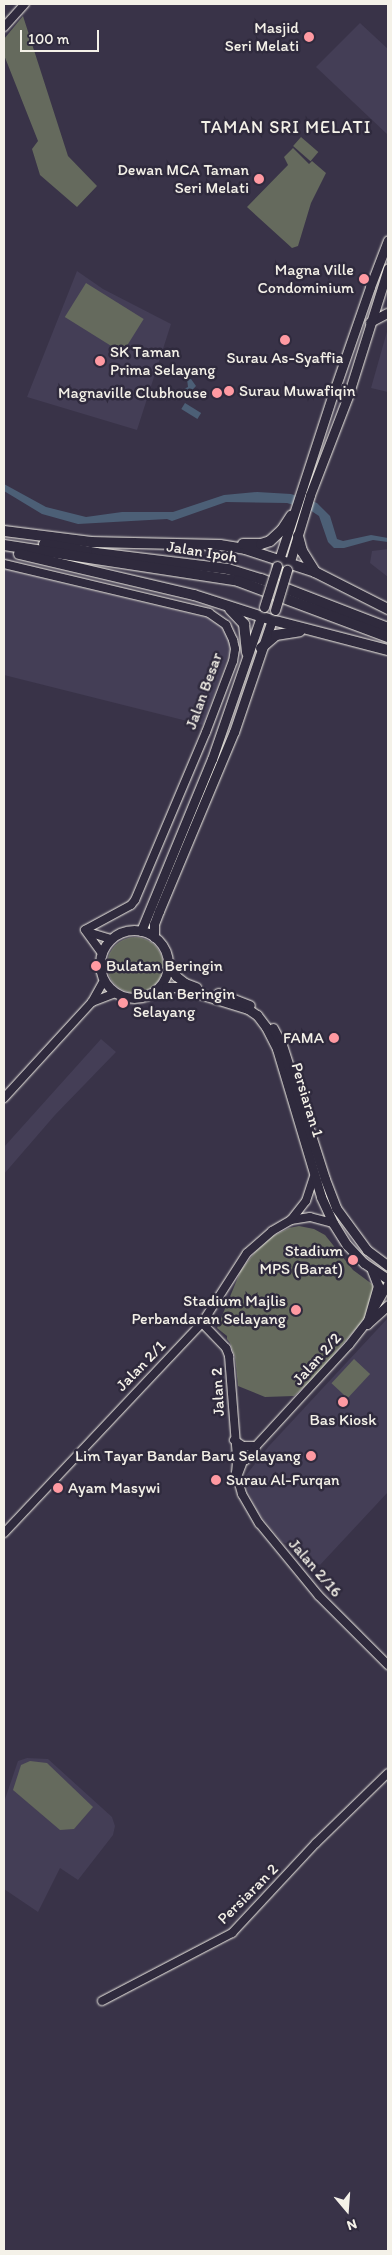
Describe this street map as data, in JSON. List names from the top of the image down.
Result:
{
  "streets": {
    "highway": ["Jalan Ipoh"],
    "main road": ["Jalan Besar", "Persiaran 1"],
    "street": [
      "Jalan 2/2",
      "Jalan 2/1",
      "Jalan 2",
      "Jalan 2/16",
      "Persiaran 2"
    ]
  },
  "crossings": [
    ["Jalan Besar", "Persiaran 1"],
    ["Persiaran 1", "Jalan 2/1"],
    ["Jalan 2/2", "Jalan 2"],
    ["Jalan 2/2", "Jalan 2/16"],
    ["Jalan 2/1", "Jalan 2"],
    ["Jalan 2", "Jalan 2/16"]
  ],
  "districts": ["TAMAN SRI MELATI"],
  "places": [
    "Masjid Seri Melati",
    "Dewan MCA Taman Seri Melati",
    "Magna Ville Condominium",
    "Surau As-Syaffia",
    "SK Taman Prima Selayang",
    "Surau Muwafiqin",
    "Magnaville Clubhouse",
    "Bulatan Beringin",
    "Bulan Beringin Selayang",
    "FAMA",
    "Stadium MPS (Barat)",
    "Stadium Majlis Perbandaran Selayang",
    "Bas Kiosk",
    "Lim Tayar Bandar Baru Selayang",
    "Surau Al-Furqan",
    "Ayam Masywi"
  ],
  "scale_bar": "100 m",
  "north": "bottom"
}
